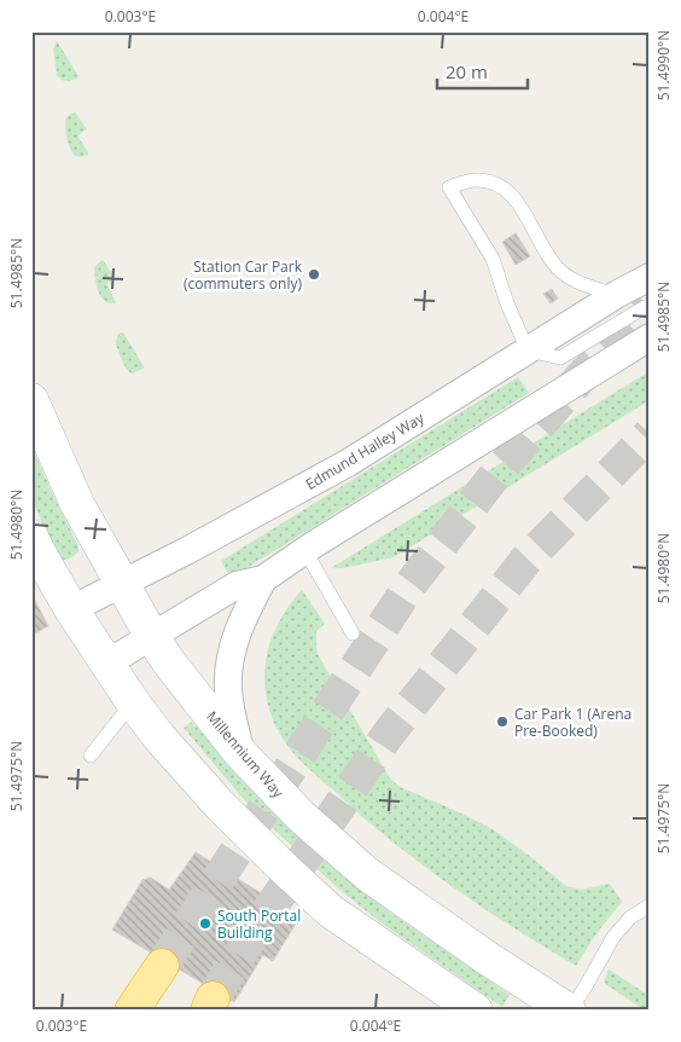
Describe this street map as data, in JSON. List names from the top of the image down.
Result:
{
  "streets": {
    "street": ["Edmund Halley Way", "Millennium Way"]
  },
  "crossings": [
    ["Edmund Halley Way", "Millennium Way"]
  ],
  "places": ["Station Car Park (commuters only)", "Car Park 1 (Arena Pre-Booked)", "South Portal Building"],
  "scale_bar": "20 m",
  "coordinates": [
    "0.003°E",
    "0.004°E",
    "51.4990°N",
    "51.4985°N",
    "51.4980°N",
    "51.4975°N"
  ]
}
